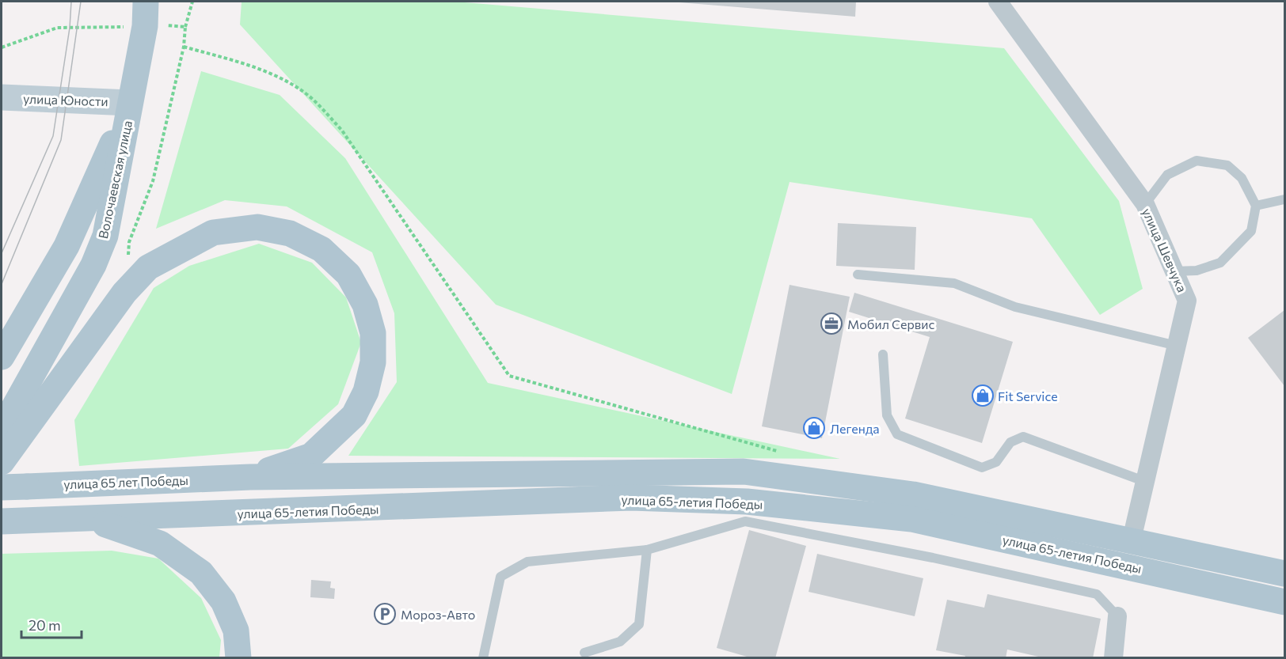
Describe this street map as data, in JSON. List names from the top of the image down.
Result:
{
  "streets": {
    "main road": [
      "улица Юности",
      "Волочаевская улица",
      "улица 65 лет Победы",
      "улица 65-летия Победы"
    ],
    "street": ["улица Шевчука"]
  },
  "crossings": [
    ["улица Юности", "Волочаевская улица"],
    ["улица Шевчука", "улица 65-летия Победы"],
    ["улица 65 лет Победы", "улица 65-летия Победы"]
  ],
  "places": {
    "office": ["Мобил Сервис"],
    "shop": ["Fit Service", "Легенда"],
    "parking": ["Мороз-Авто"]
  },
  "scale_bar": "20 m"
}
